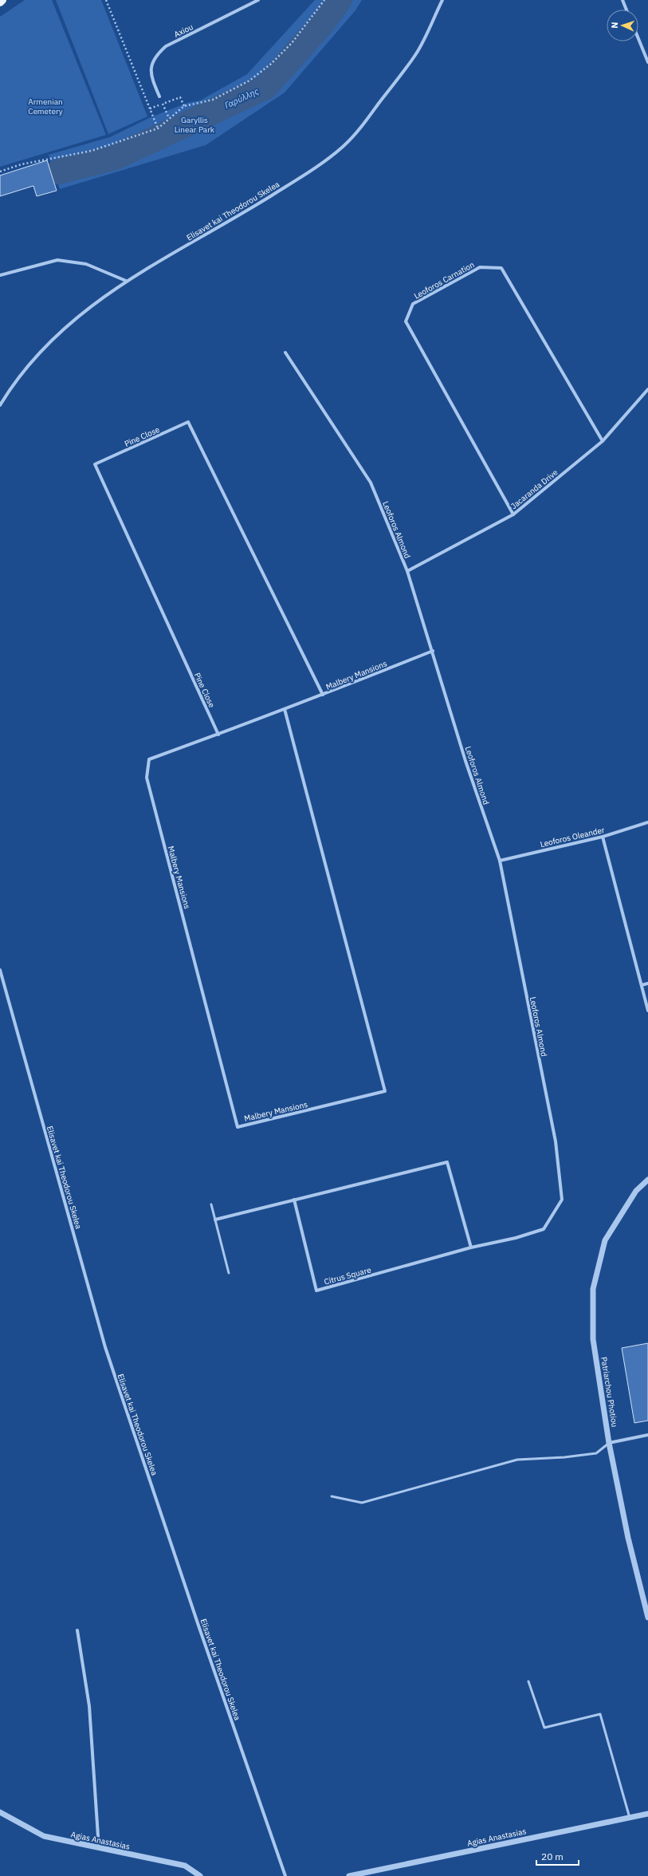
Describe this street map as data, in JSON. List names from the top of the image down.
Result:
{
  "streets": {
    "street": [
      "Axiou",
      "Elisavet kai Theodorou Skelea",
      "Leoforos Carnation",
      "Pine Close",
      "Jacaranda Drive",
      "Leoforos Almond",
      "Malbery Mansions",
      "Leoforos Oleander",
      "Citrus Square",
      "Patriarchou Photiou",
      "Agias Anastasias"
    ]
  },
  "crossings": [
    ["Leoforos Carnation", "Jacaranda Drive"],
    ["Pine Close", "Malbery Mansions"],
    ["Jacaranda Drive", "Leoforos Almond"],
    ["Leoforos Almond", "Malbery Mansions"],
    ["Leoforos Almond", "Leoforos Oleander"],
    ["Leoforos Almond", "Citrus Square"]
  ],
  "water": ["Γαρύλλης"],
  "parks": ["Armenian Cemetery", "Garyllis Linear Park"],
  "scale_bar": "20 m",
  "north": "left"
}
